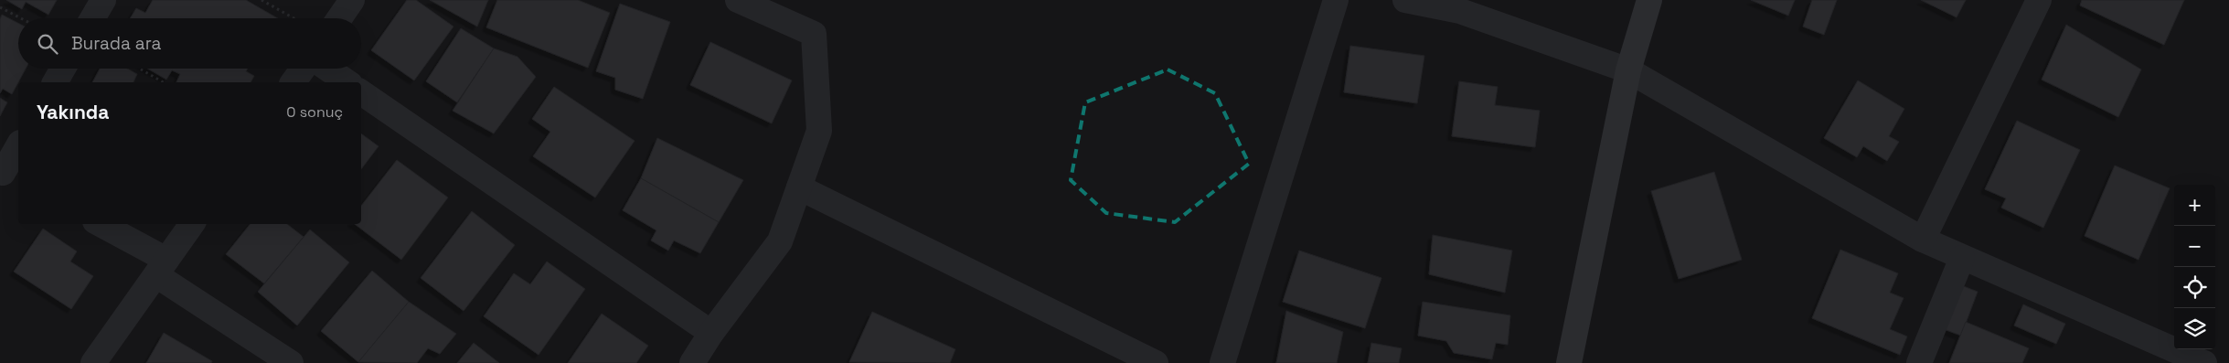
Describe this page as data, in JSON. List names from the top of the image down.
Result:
{
  "page": {
    "search": "Burada ara",
    "heading": ["Yakında", "0 sonuç"],
    "map_buttons": ["+", "−"]
  }
}
